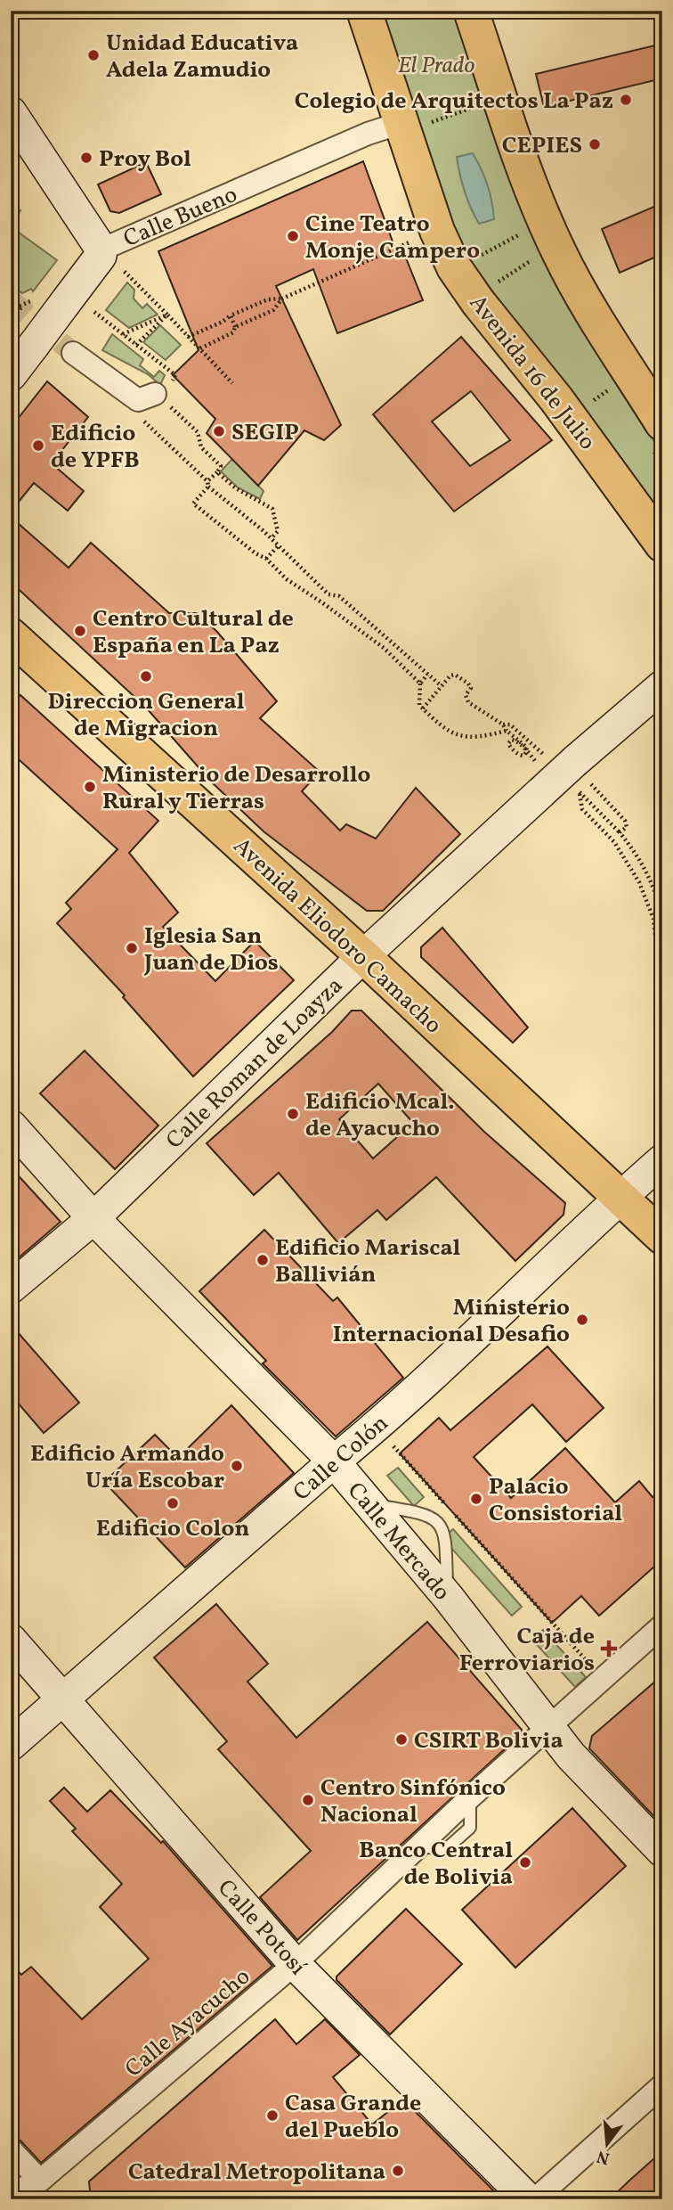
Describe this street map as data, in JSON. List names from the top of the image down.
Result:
{
  "streets": {
    "main road": [
      "Calle Bueno",
      "Avenida 16 de Julio",
      "Avenida Eliodoro Camacho",
      "Calle Roman de Loayza",
      "Calle Colón",
      "Calle Mercado",
      "Calle Potosí"
    ],
    "street": ["Calle Ayacucho"]
  },
  "crossings": [
    ["Calle Bueno", "Avenida 16 de Julio"],
    ["Avenida Eliodoro Camacho", "Calle Roman de Loayza"],
    ["Avenida Eliodoro Camacho", "Calle Colón"],
    ["Calle Roman de Loayza", "Calle Mercado"],
    ["Calle Colón", "Calle Mercado"],
    ["Calle Colón", "Calle Potosí"],
    ["Calle Mercado", "Calle Ayacucho"],
    ["Calle Potosí", "Calle Ayacucho"]
  ],
  "parks": ["El Prado"],
  "places": {
    "other": [
      "Unidad Educativa Adela Zamudio",
      "Colegio de Arquitectos La Paz",
      "CEPIES",
      "Proy Bol",
      "Cine Teatro Monje Campero",
      "SEGIP",
      "Edificio de YPFB",
      "Centro Cultural de España en La Paz",
      "Direccion General de Migracion",
      "Ministerio de Desarrollo Rural y Tierras",
      "Iglesia San Juan de Dios",
      "Edificio Mcal. de Ayacucho",
      "Edificio Mariscal Ballivián",
      "Ministerio Internacional Desafio",
      "Edificio Armando Uría Escobar",
      "Palacio Consistorial",
      "Edificio Colon",
      "CSIRT Bolivia",
      "Centro Sinfónico Nacional",
      "Banco Central de Bolivia",
      "Casa Grande del Pueblo",
      "Catedral Metropolitana"
    ],
    "health": ["Caja de Ferroviarios"]
  },
  "north": "bottom"
}
